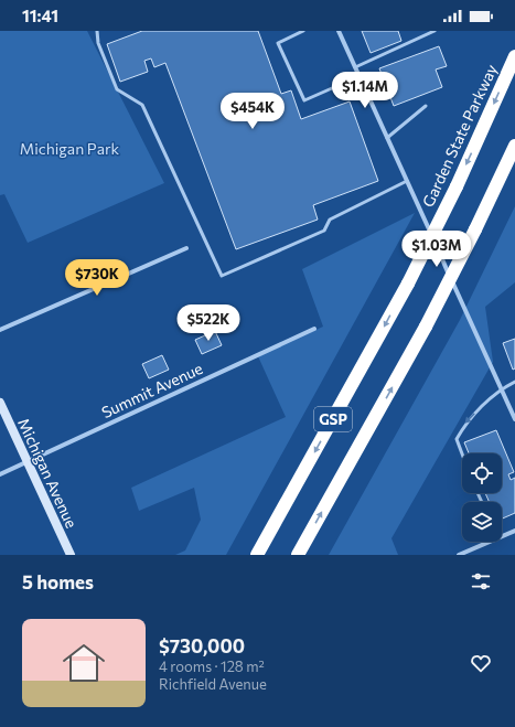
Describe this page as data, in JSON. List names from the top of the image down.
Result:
{
  "streets": {
    "highway": ["Garden State Parkway", "GSP"],
    "street": ["Summit Avenue", "Michigan Avenue"]
  },
  "crossings": [
    ["Summit Avenue", "Michigan Avenue"]
  ],
  "parks": ["Michigan Park"],
  "page": {
    "status": "11:41",
    "price": [
      "$1.14M",
      "$454K",
      "$1.03M",
      "$730K",
      "$522K"
    ],
    "heading": "5 homes",
    "list": [
      {
        "name": "$730,000",
        "note": "4 rooms · 128 m² · Richfield Avenue"
      }
    ]
  }
}
